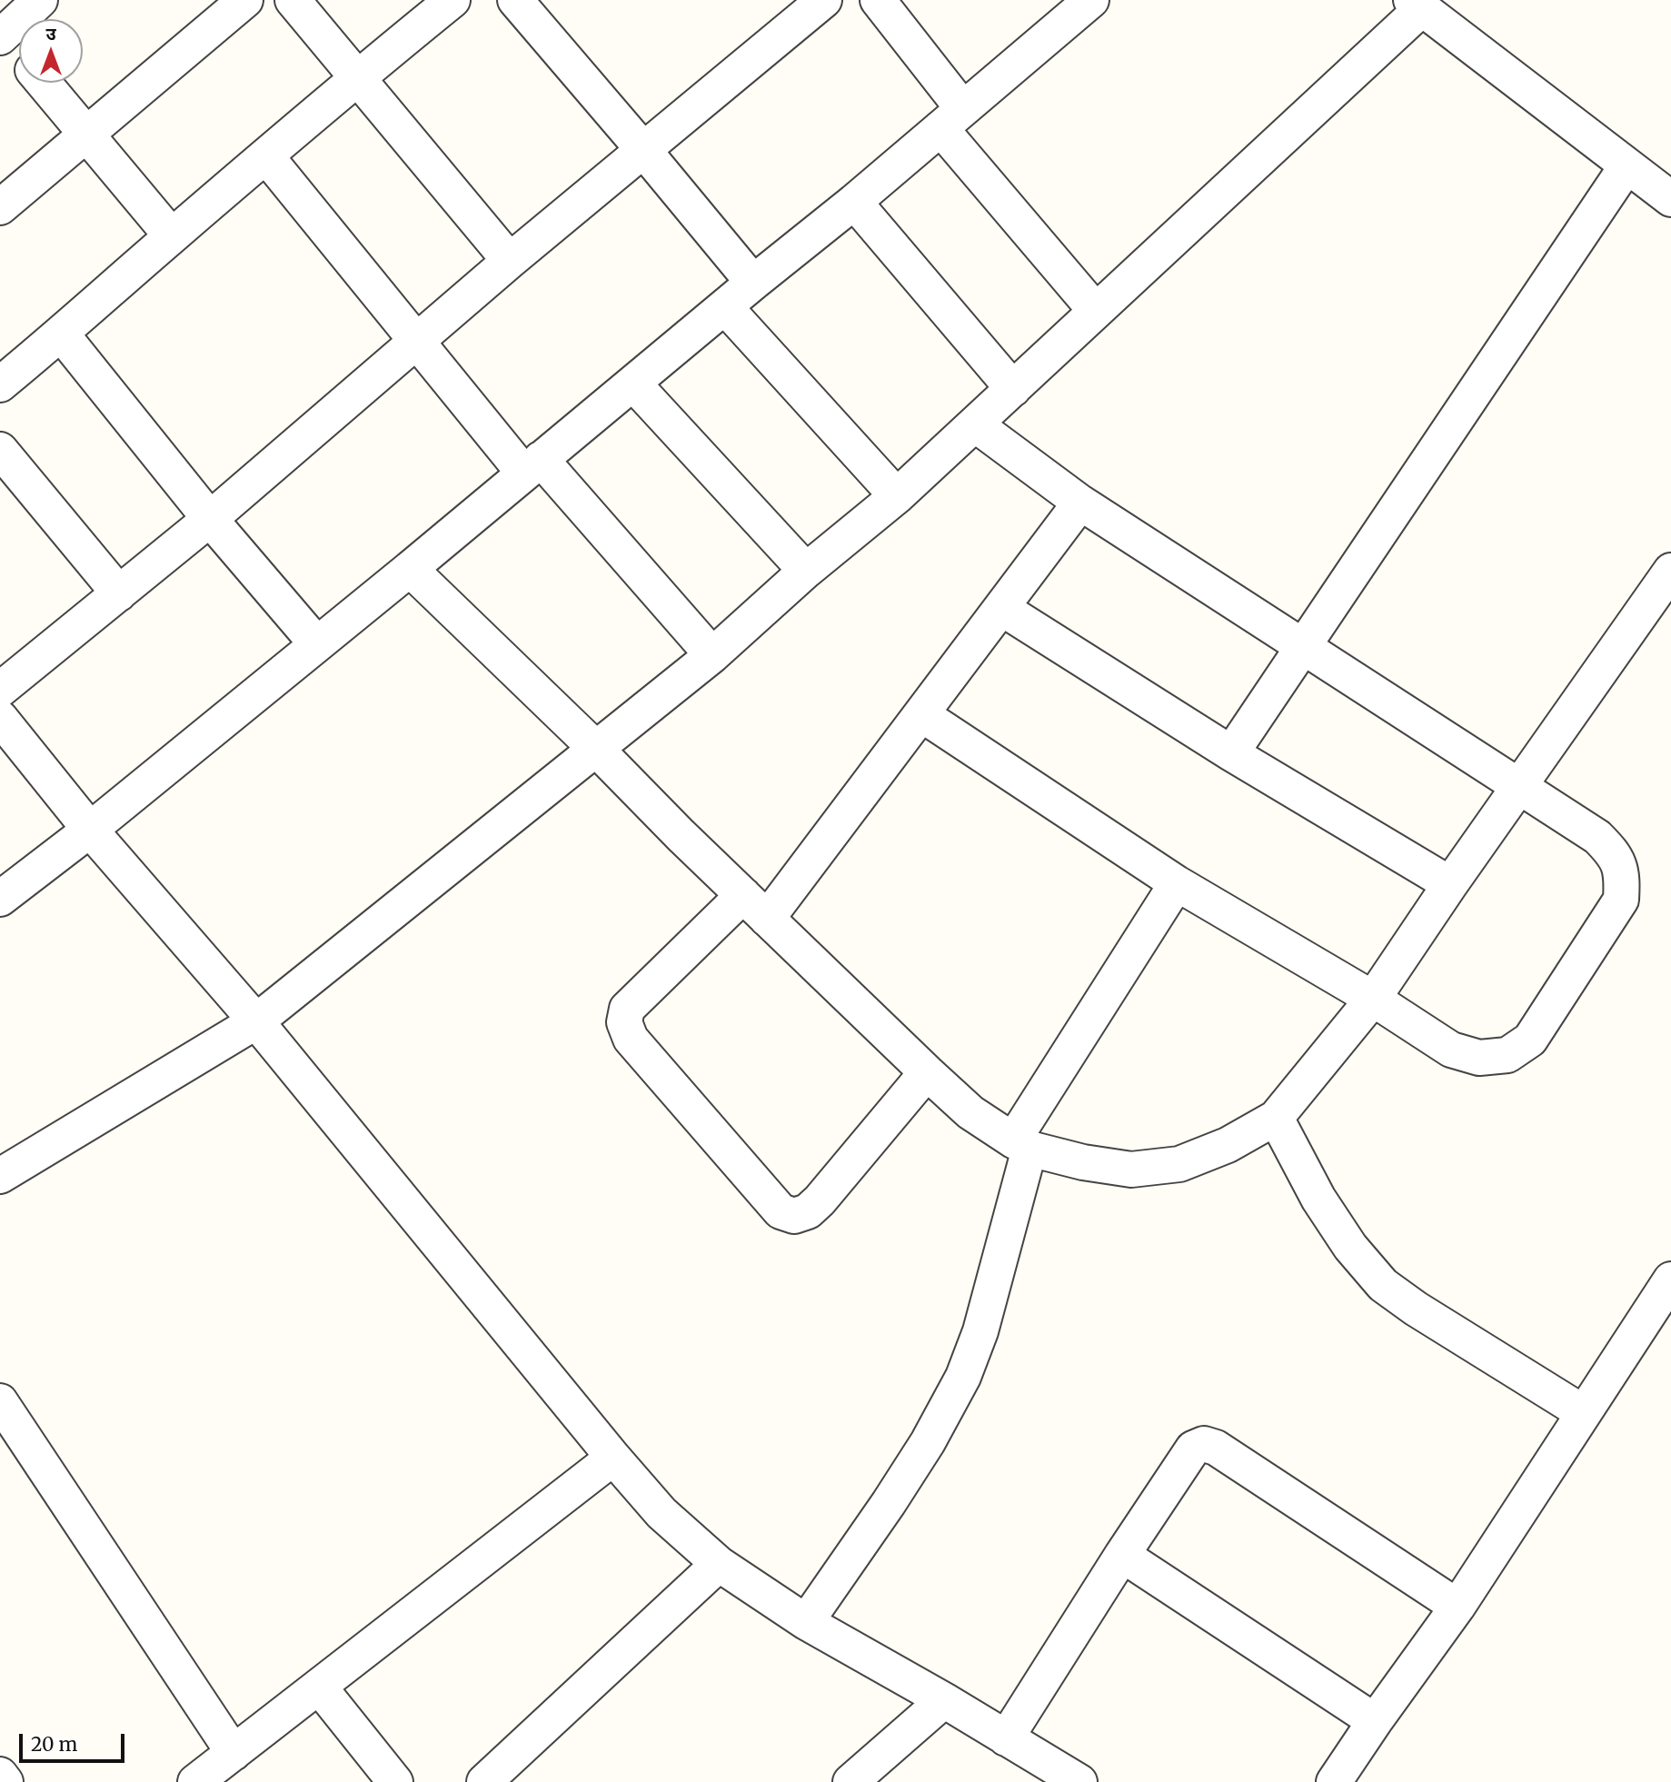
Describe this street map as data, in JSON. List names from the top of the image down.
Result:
{
  "scale_bar": "20 m",
  "north": "top"
}
